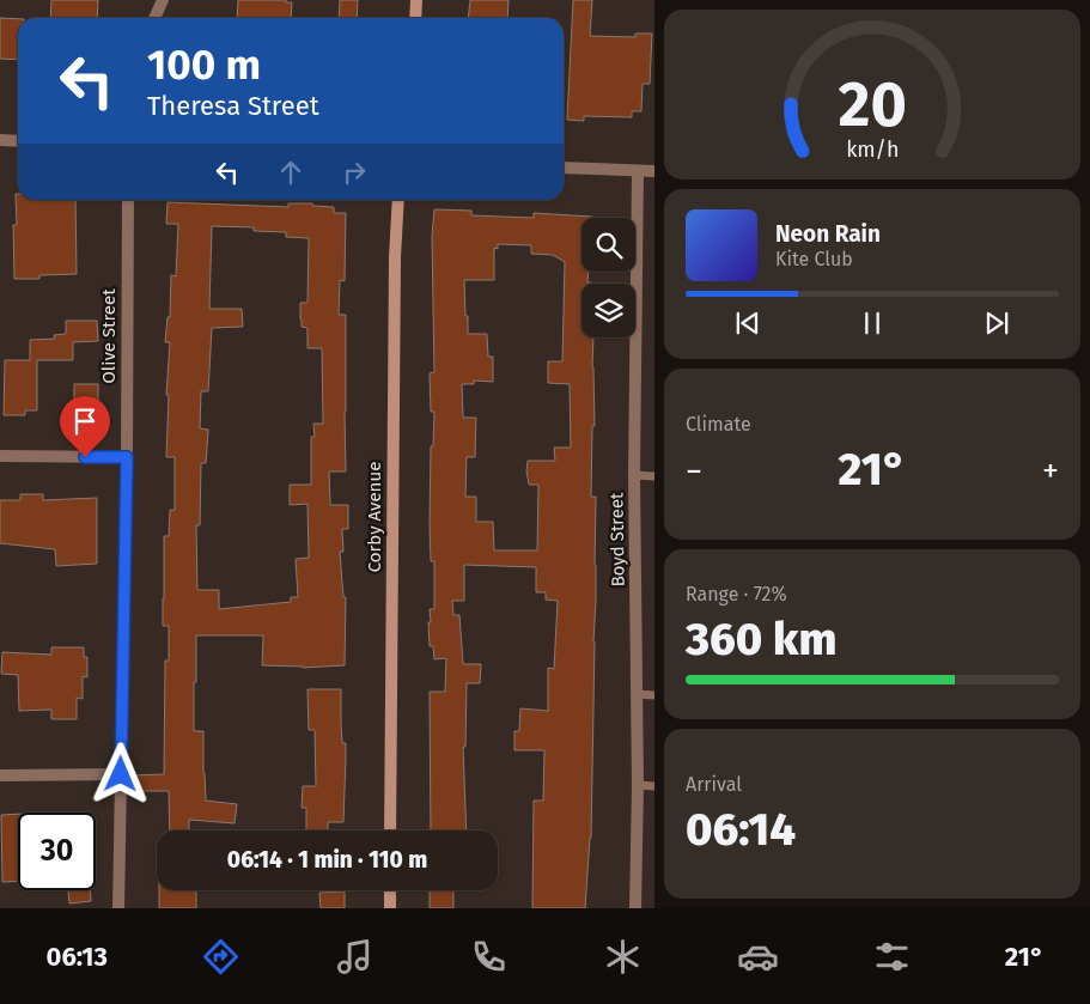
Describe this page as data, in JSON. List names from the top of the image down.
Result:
{
  "streets": {
    "street": ["Olive Street", "Corby Avenue", "Boyd Street"]
  },
  "page": {
    "turn": ["100 m", "Theresa Street"],
    "song": ["Neon Rain", "Kite Club"],
    "tile": [
      "Climate",
      ["Range · 72%", "360 km"],
      ["Arrival", "06:14"]
    ],
    "heat": ["−", "21°", "+"],
    "limit": "30",
    "trip": "06:14 · 1 min · 110 m",
    "tabs": ["06:13", "21°"],
    "gauge": ["20", "km/h"]
  }
}
